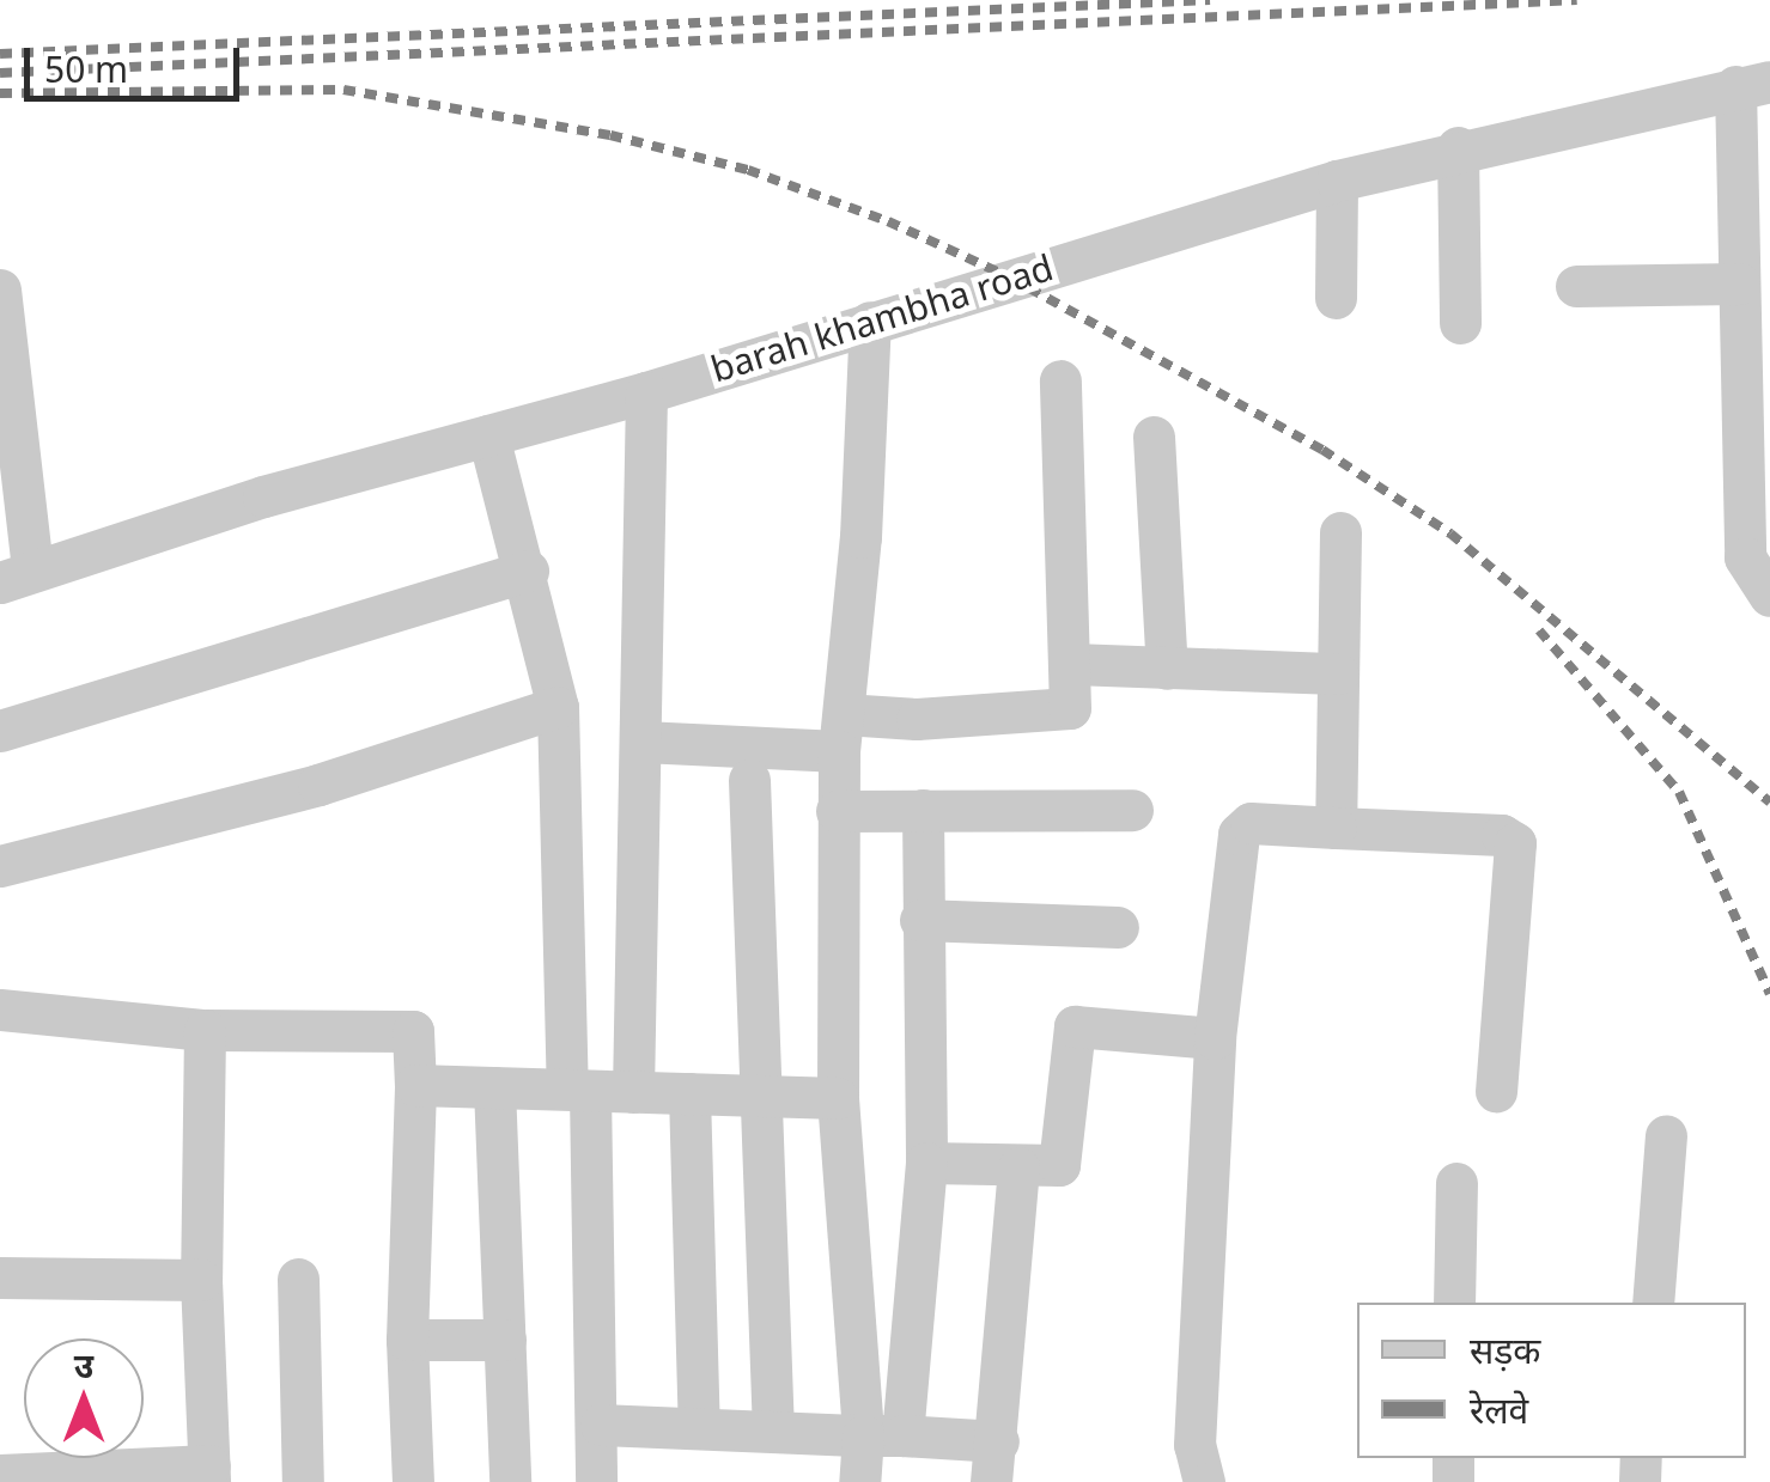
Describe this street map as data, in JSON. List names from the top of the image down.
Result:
{
  "streets": {
    "street": ["barah khambha road"]
  },
  "legend": ["सड़क", "रेलवे"],
  "scale_bar": "50 m",
  "north": "top"
}
